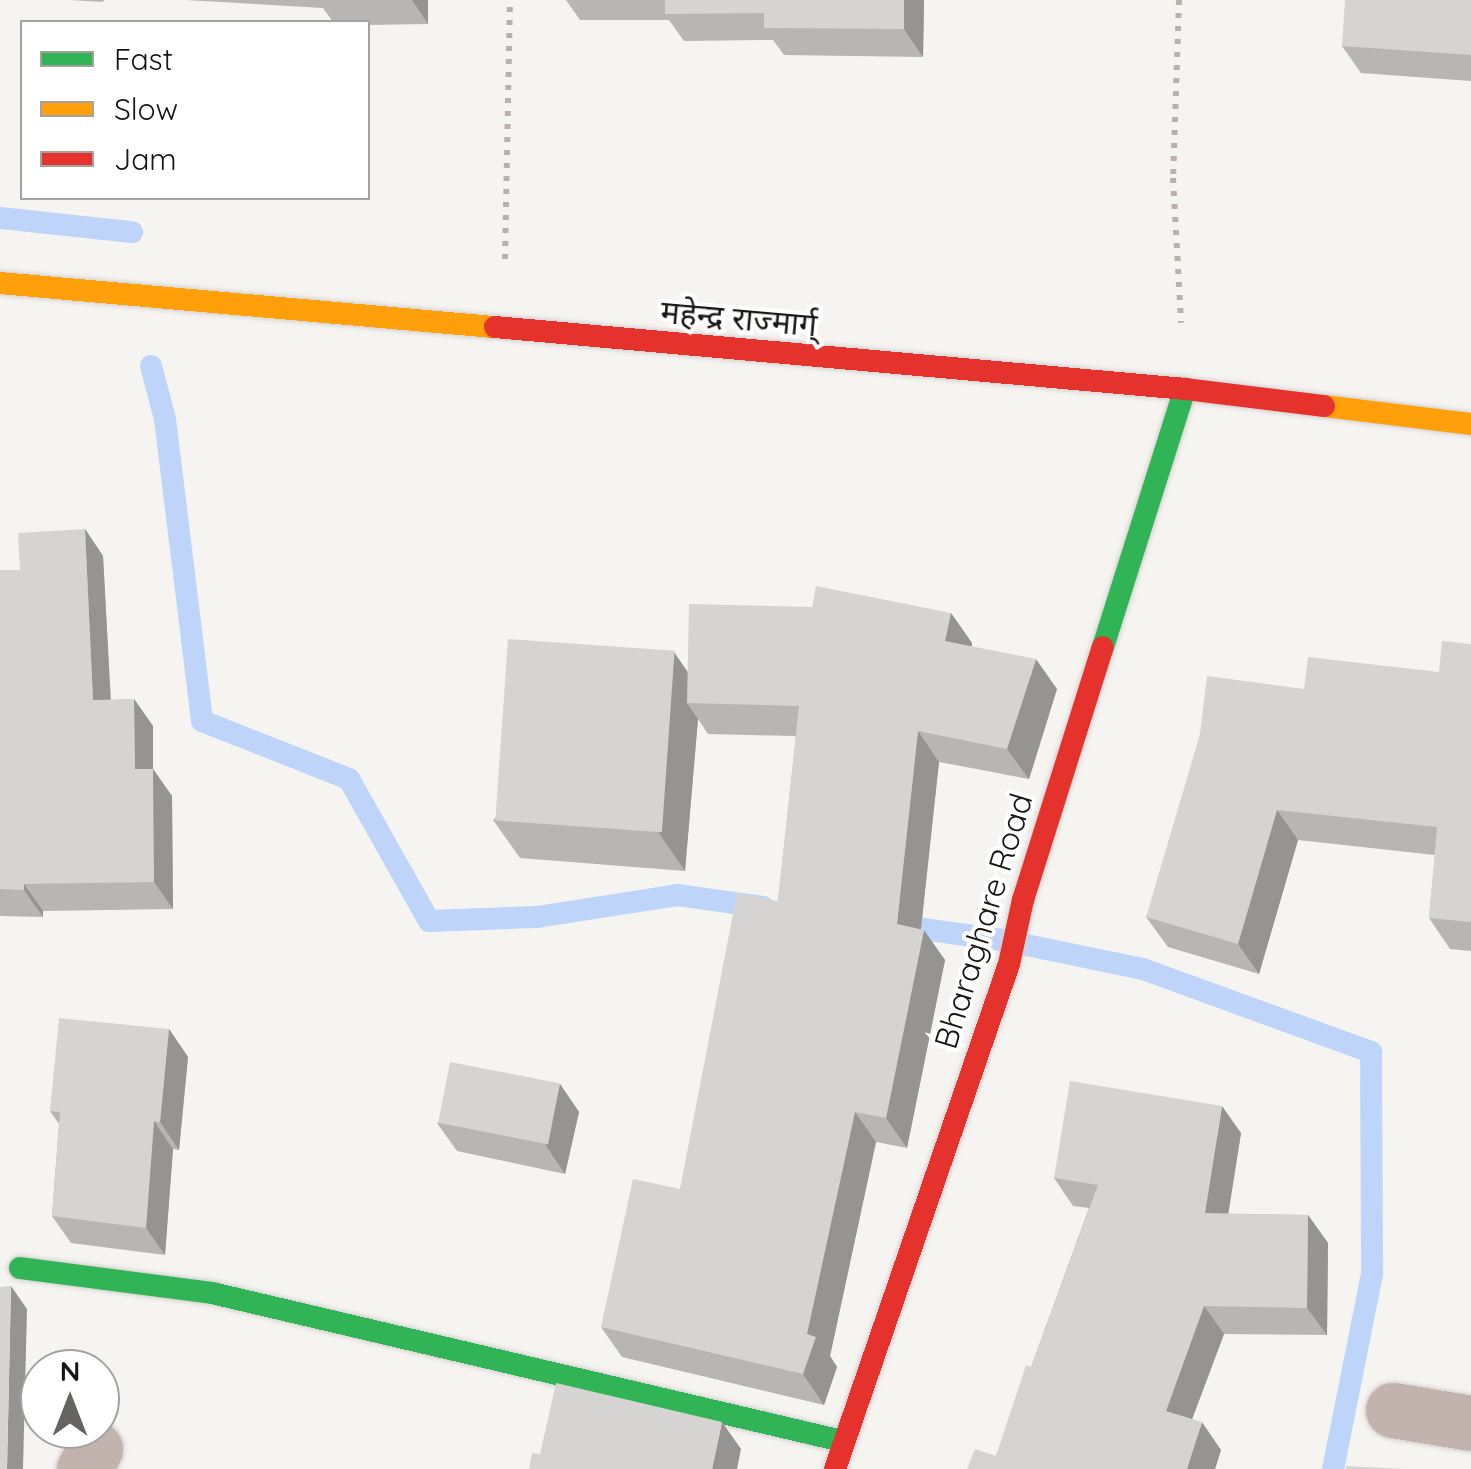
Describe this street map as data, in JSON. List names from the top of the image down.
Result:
{
  "streets": {
    "main road": ["महेन्द्र राज्मार्ग्", "Bharaghare Road"]
  },
  "crossings": [
    ["महेन्द्र राज्मार्ग्", "Bharaghare Road"]
  ],
  "legend": ["Fast", "Slow", "Jam"],
  "north": "top"
}
